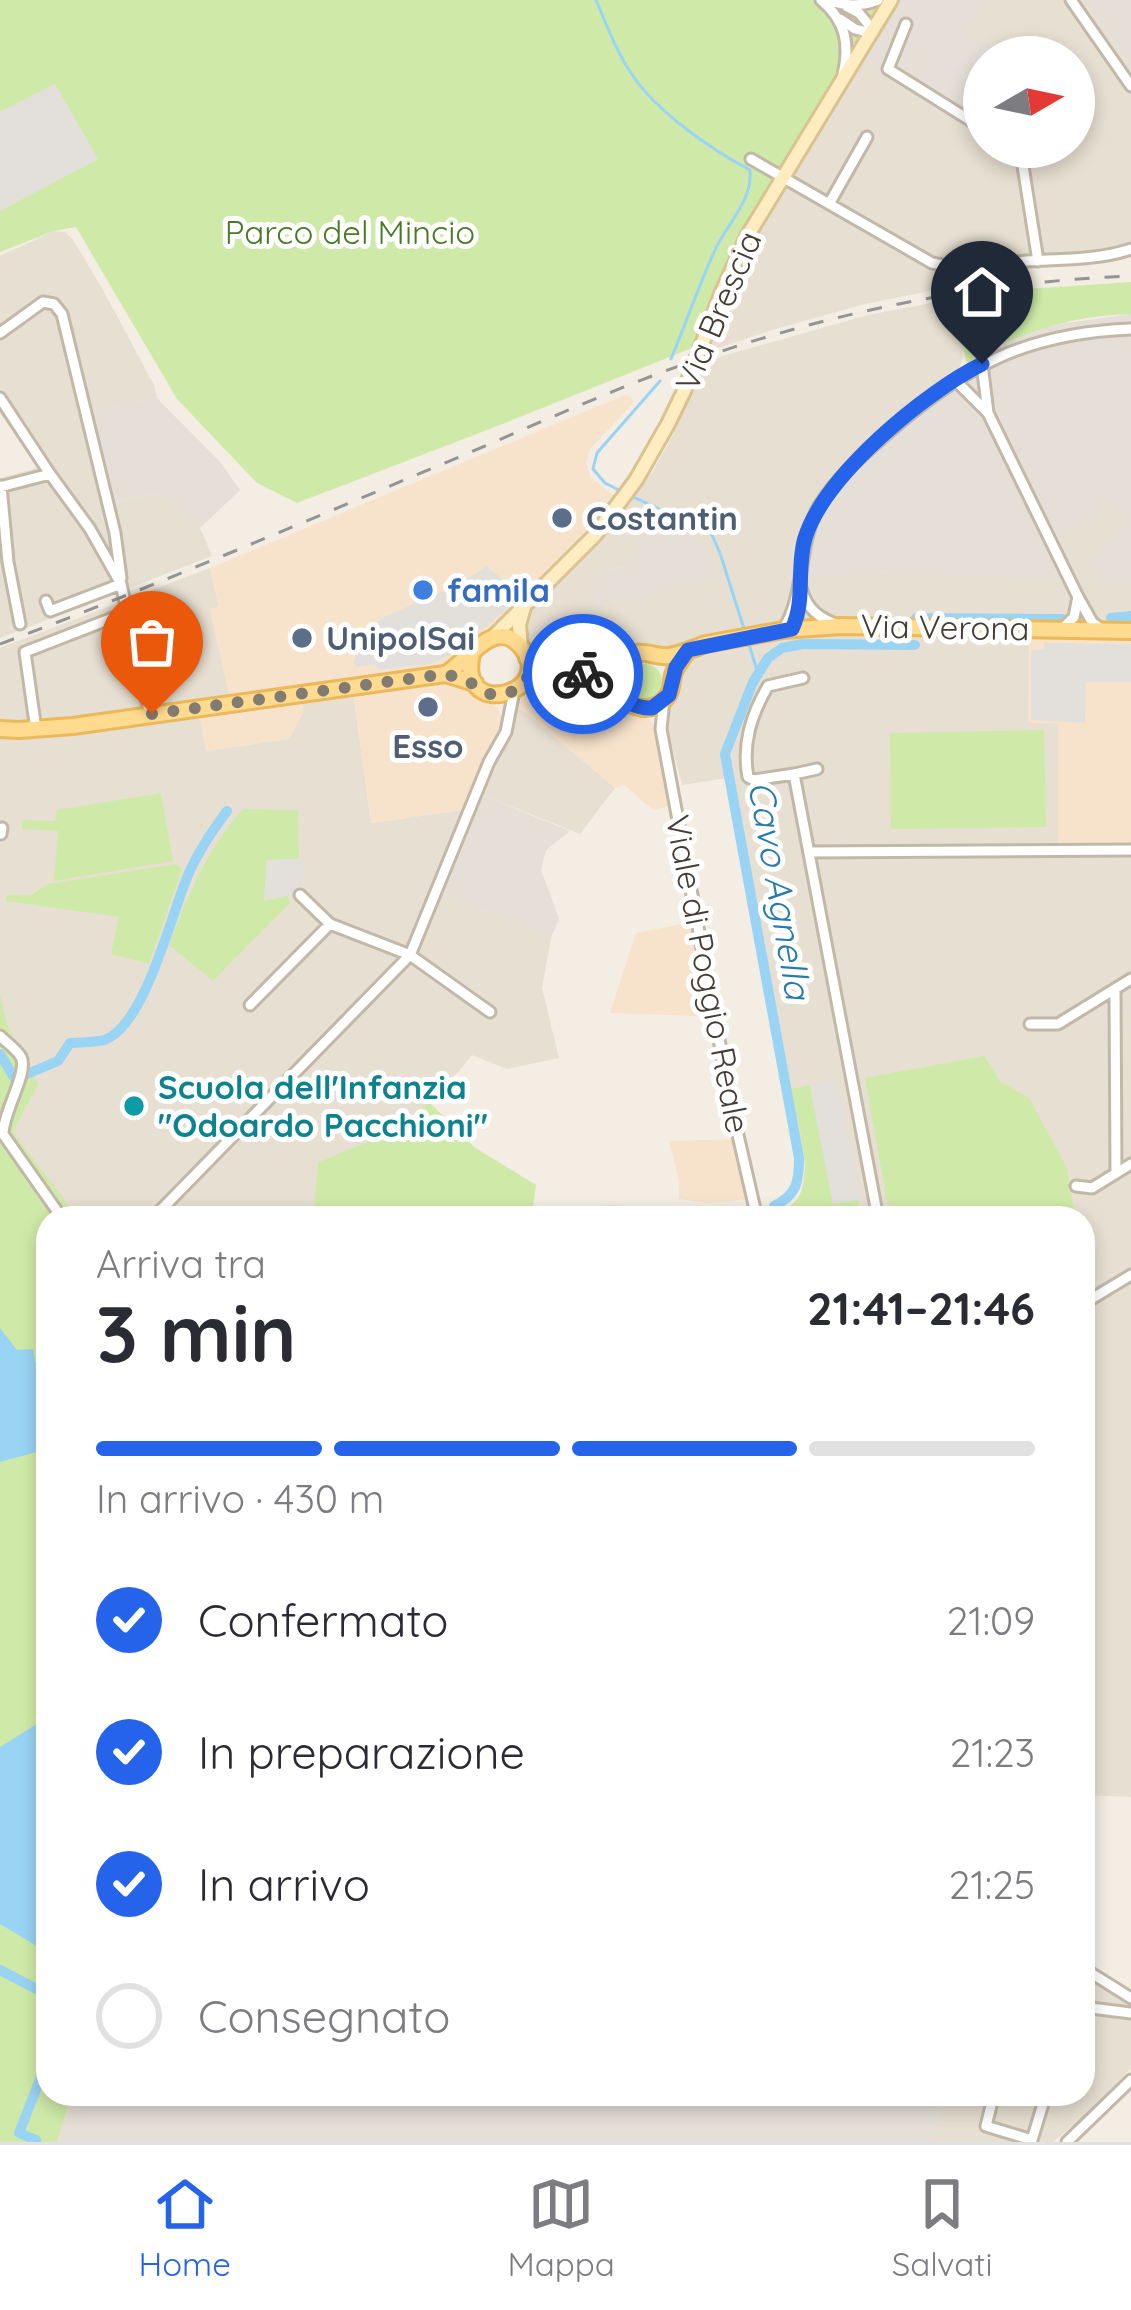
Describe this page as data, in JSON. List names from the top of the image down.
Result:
{
  "streets": {
    "main road": ["Via Brescia", "Via Verona"],
    "street": ["Viale di Poggio Reale"]
  },
  "crossings": [
    ["Via Verona", "Viale di Poggio Reale"]
  ],
  "water": ["Cavo Agnella"],
  "parks": ["Parco del Mincio"],
  "places": [
    "Costantin",
    "famila",
    "UnipolSai",
    "Esso",
    "Scuola dell'Infanzia \"Odoardo Pacchioni\""
  ],
  "north": "right",
  "page": {
    "heading": ["3 min", "Arriva tra", "21:41–21:46"],
    "bar": "In arrivo · 430 m",
    "list": [
      ["Confermato", "21:09"],
      ["In preparazione", "21:23"],
      ["In arrivo", "21:25"],
      "Consegnato"
    ],
    "tabs": ["Home", "Mappa", "Salvati"]
  }
}
